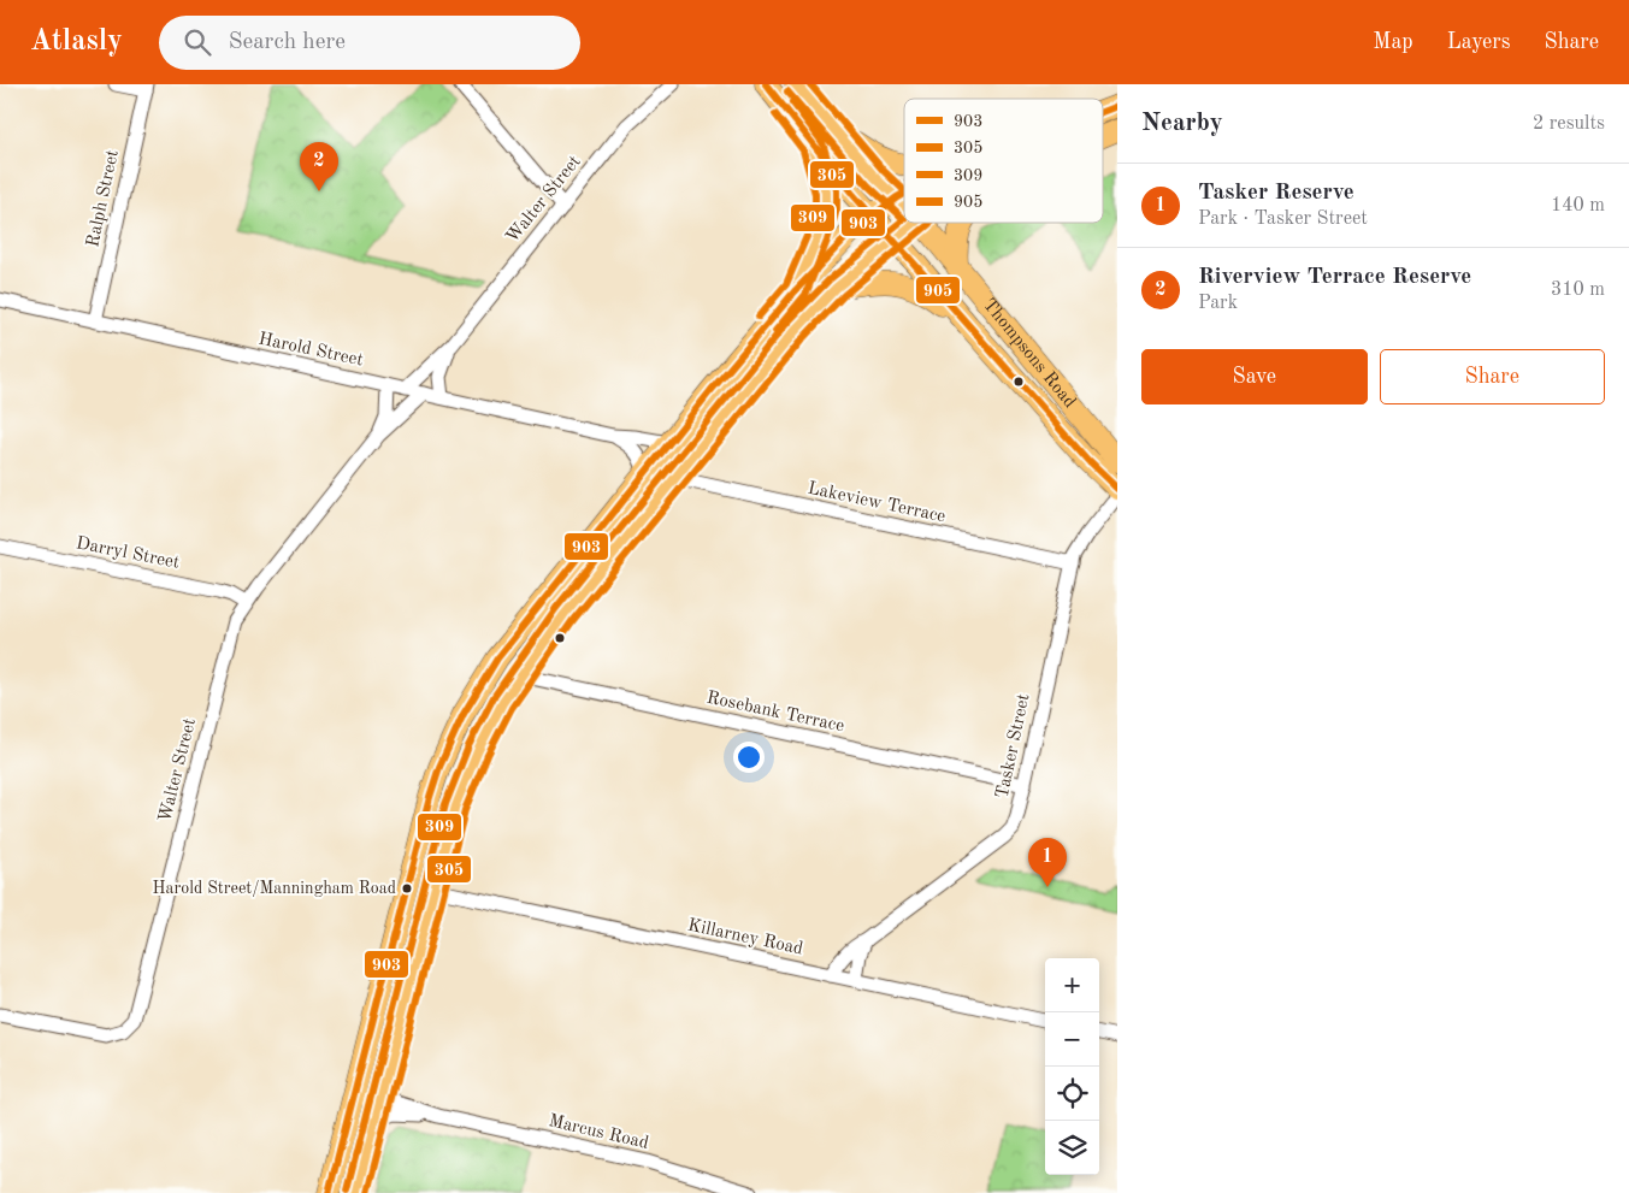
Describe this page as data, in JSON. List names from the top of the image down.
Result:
{
  "streets": {
    "main road": ["Thompsons Road"],
    "street": [
      "Ralph Street",
      "Walter Street",
      "Harold Street",
      "Lakeview Terrace",
      "Darryl Street",
      "Rosebank Terrace",
      "Tasker Street",
      "Killarney Road",
      "Marcus Road"
    ]
  },
  "crossings": [
    ["Ralph Street", "Harold Street"],
    ["Walter Street", "Harold Street"],
    ["Walter Street", "Darryl Street"],
    ["Thompsons Road", "Tasker Street"],
    ["Lakeview Terrace", "Tasker Street"],
    ["Rosebank Terrace", "Tasker Street"],
    ["Tasker Street", "Killarney Road"]
  ],
  "places": ["Harold Street/Manningham Road"],
  "lines": [
    "transit line 305",
    "transit line 905",
    "transit line 309",
    "transit line 903"
  ],
  "legend": [
    "903",
    "305",
    "309",
    "905"
  ],
  "page": {
    "header": "Atlasly",
    "search": "Search here",
    "nav": ["Map", "Layers", "Share"],
    "heading": ["Nearby", "2 results"],
    "pins": ["2", "1"],
    "list": [
      {
        "mark": "1",
        "name": "Tasker Reserve",
        "note": "Park · Tasker Street",
        "value": "140 m"
      },
      {
        "mark": "2",
        "name": "Riverview Terrace Reserve",
        "note": "Park",
        "value": "310 m"
      }
    ],
    "buttons": ["Save", "Share"],
    "map_buttons": ["+", "−"]
  }
}
